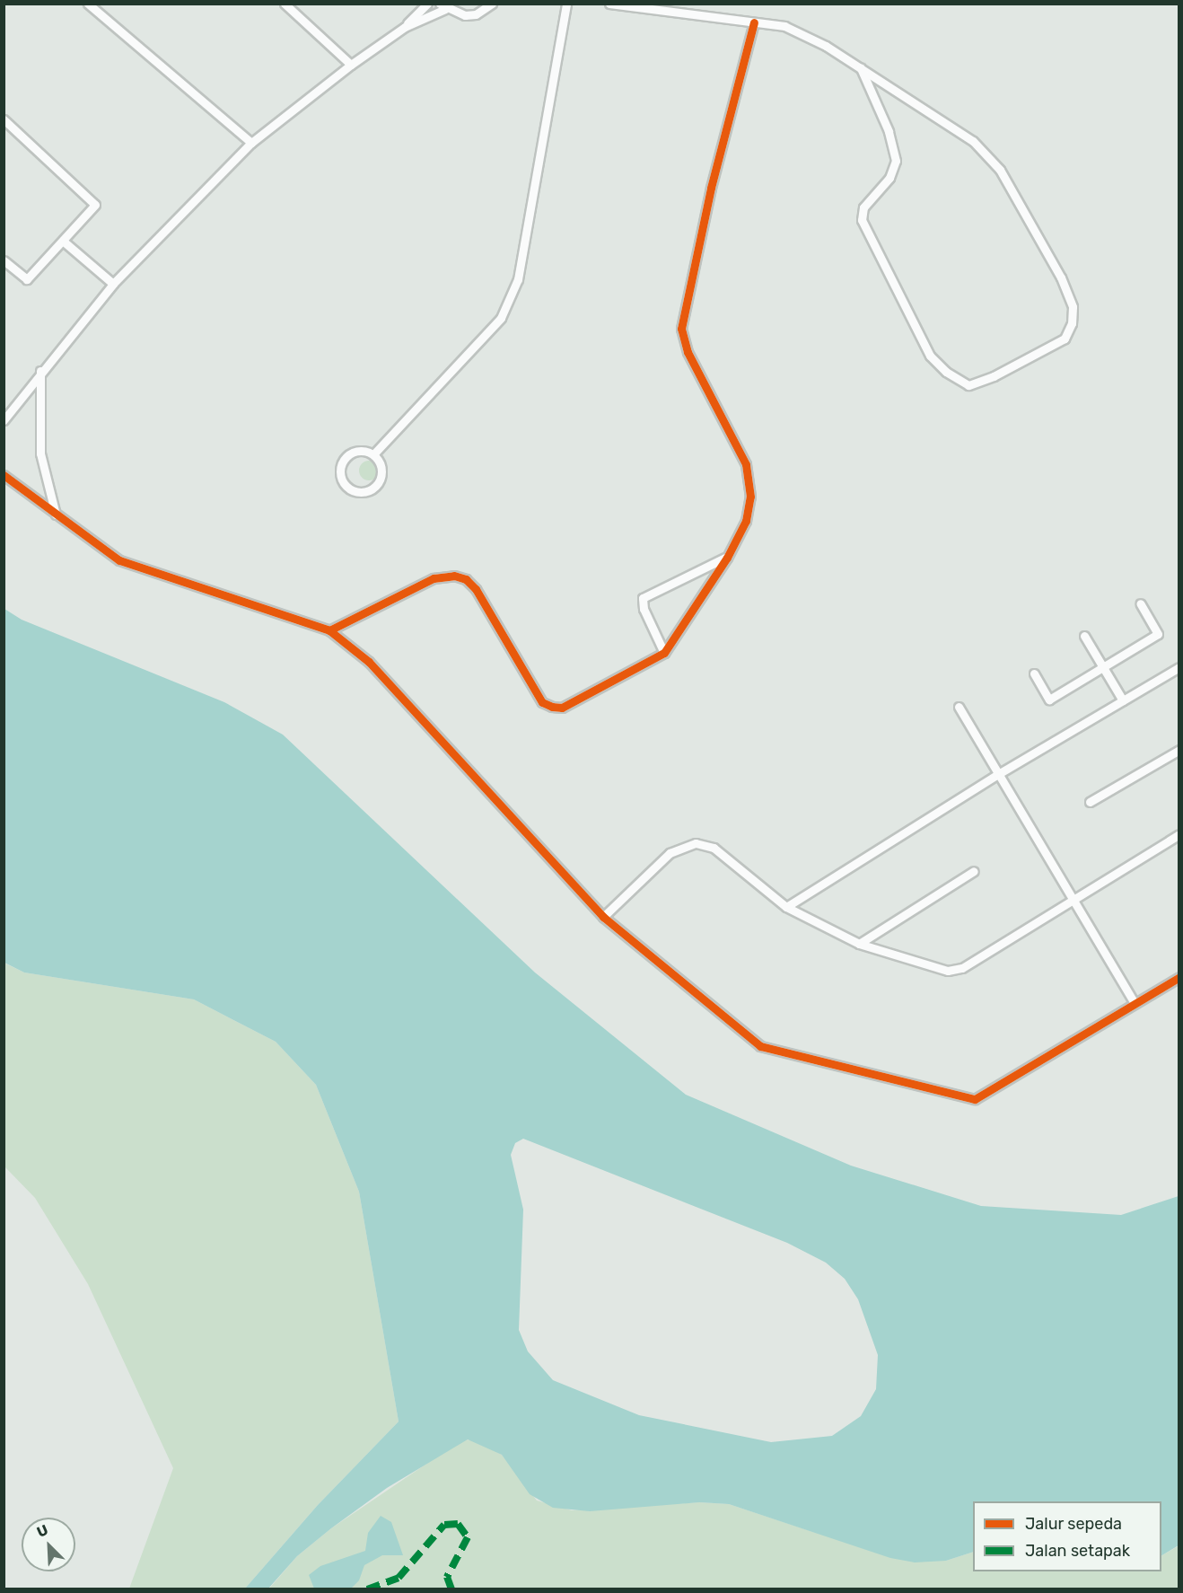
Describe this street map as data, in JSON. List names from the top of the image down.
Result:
{
  "legend": ["Jalur sepeda", "Jalan setapak"],
  "north": "top left"
}
